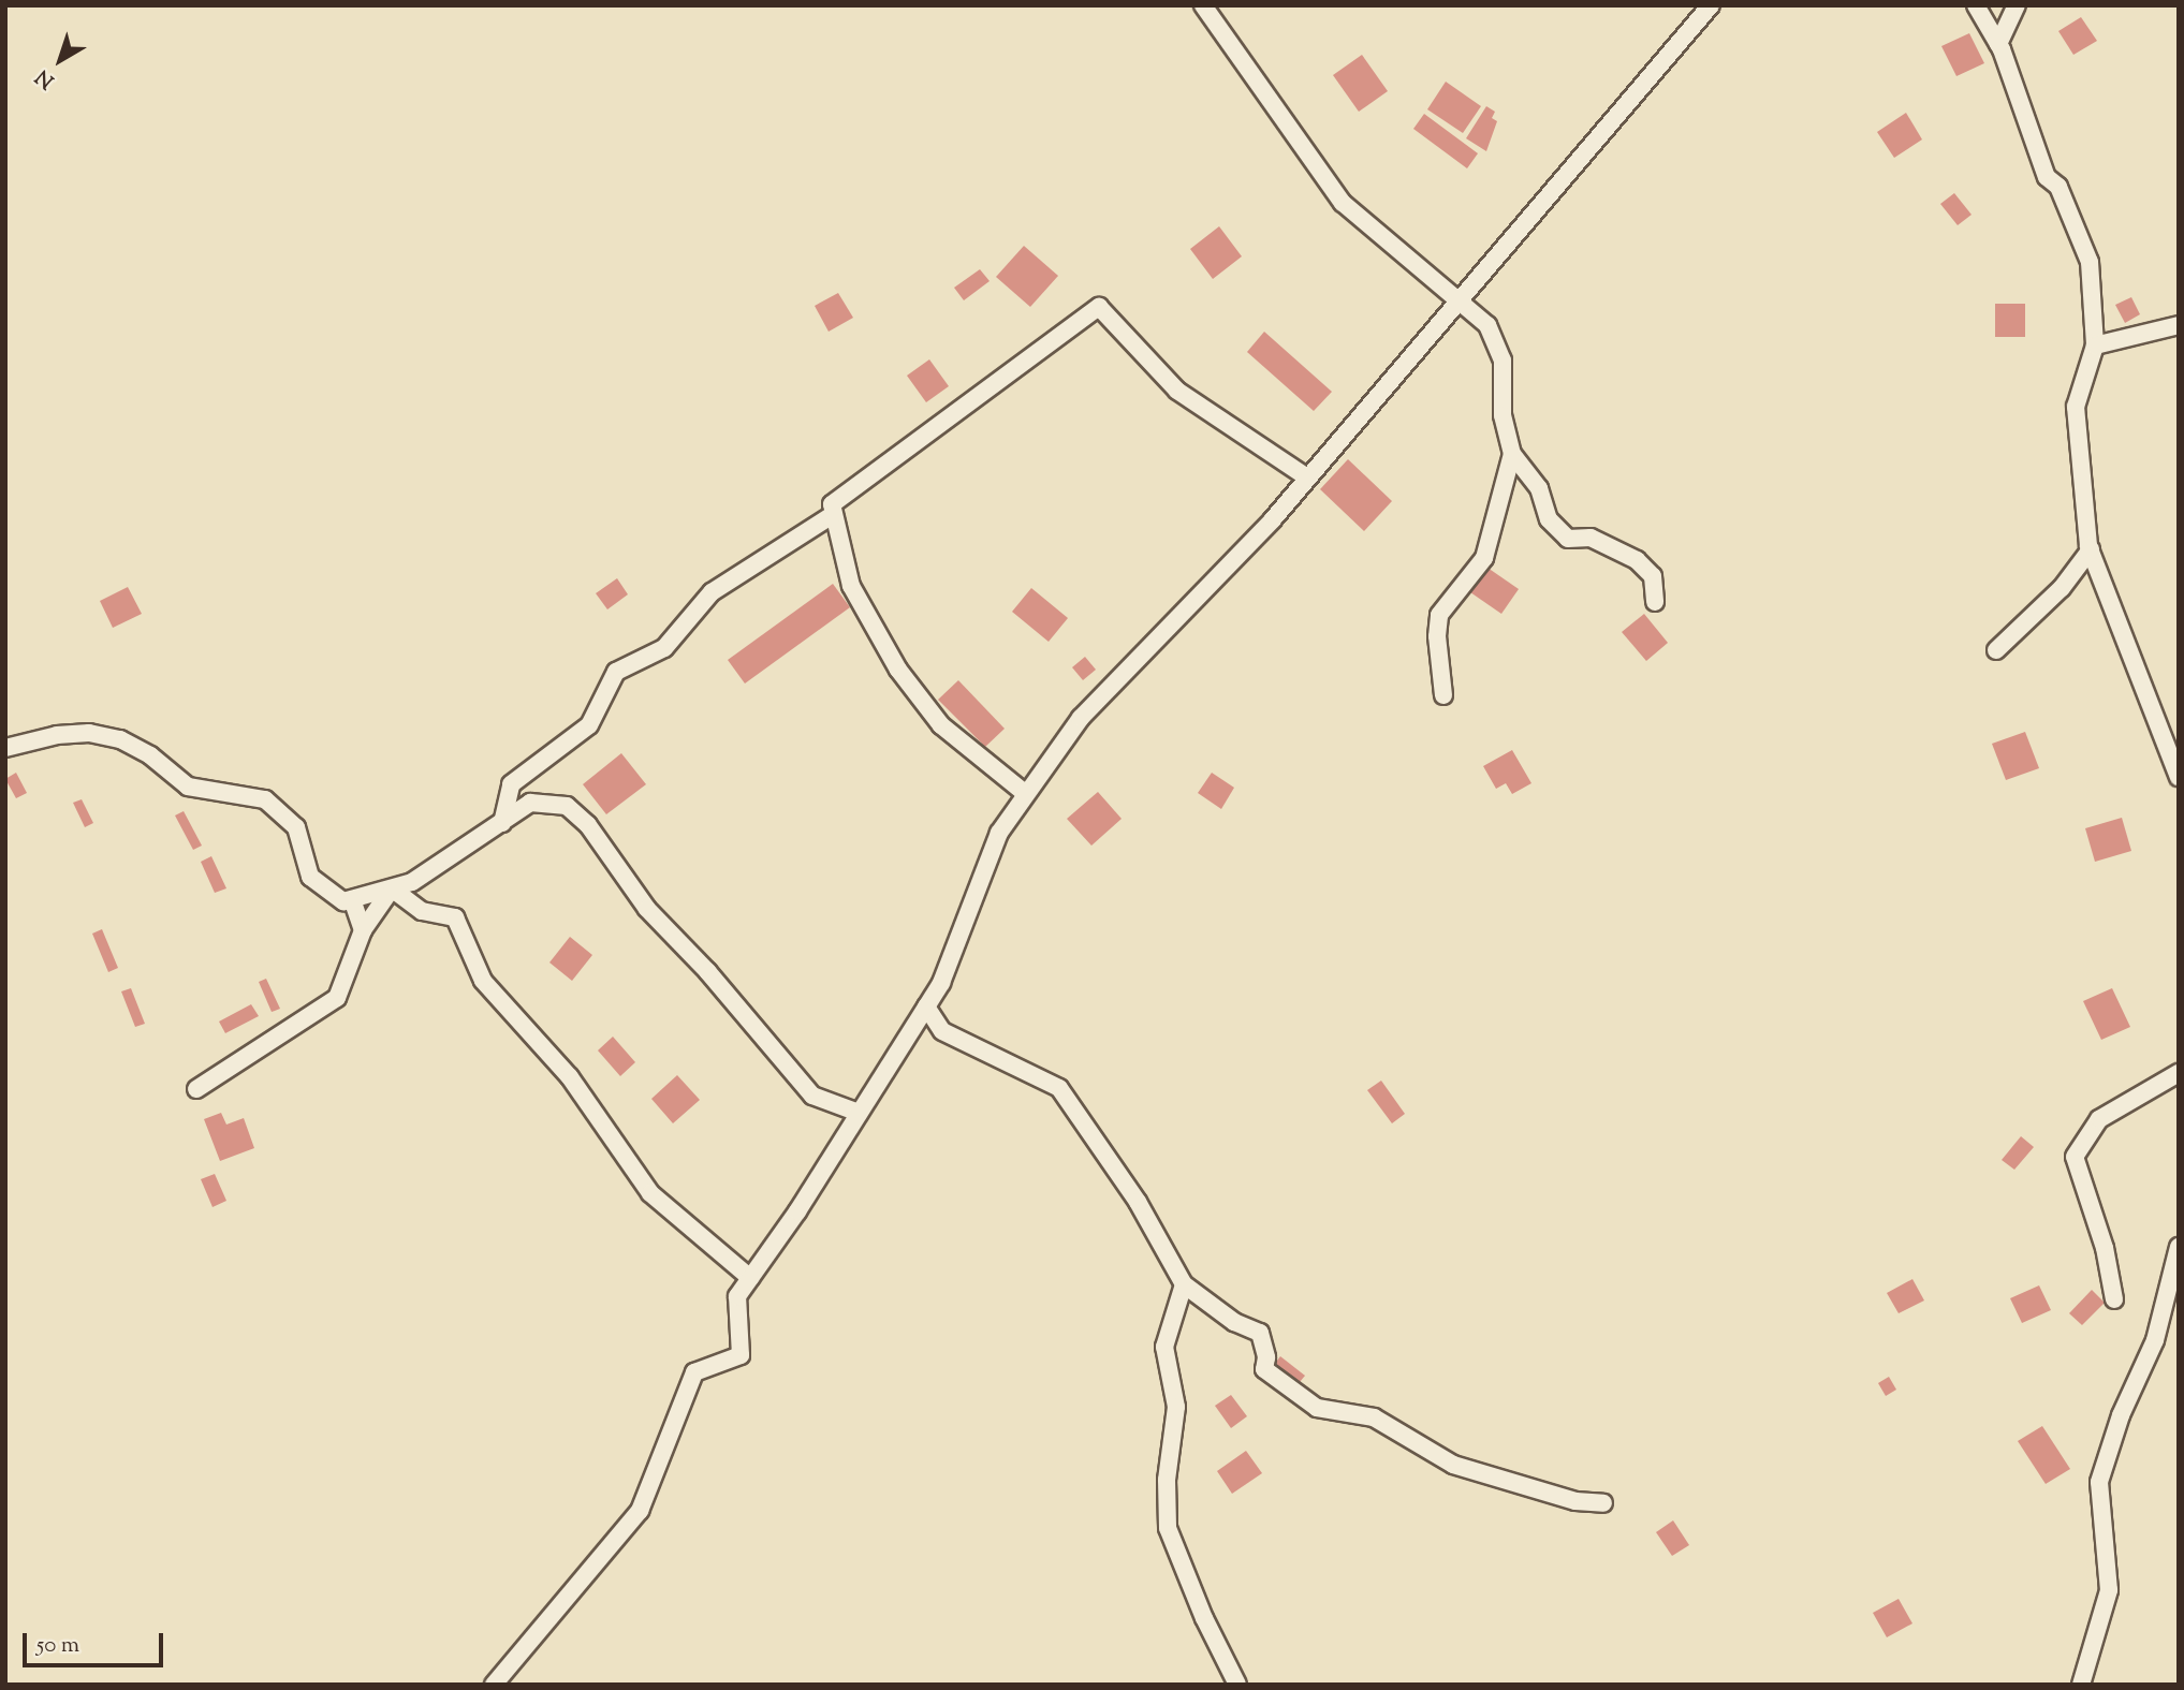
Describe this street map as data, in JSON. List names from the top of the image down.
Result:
{
  "scale_bar": "50 m",
  "north": "bottom left"
}
